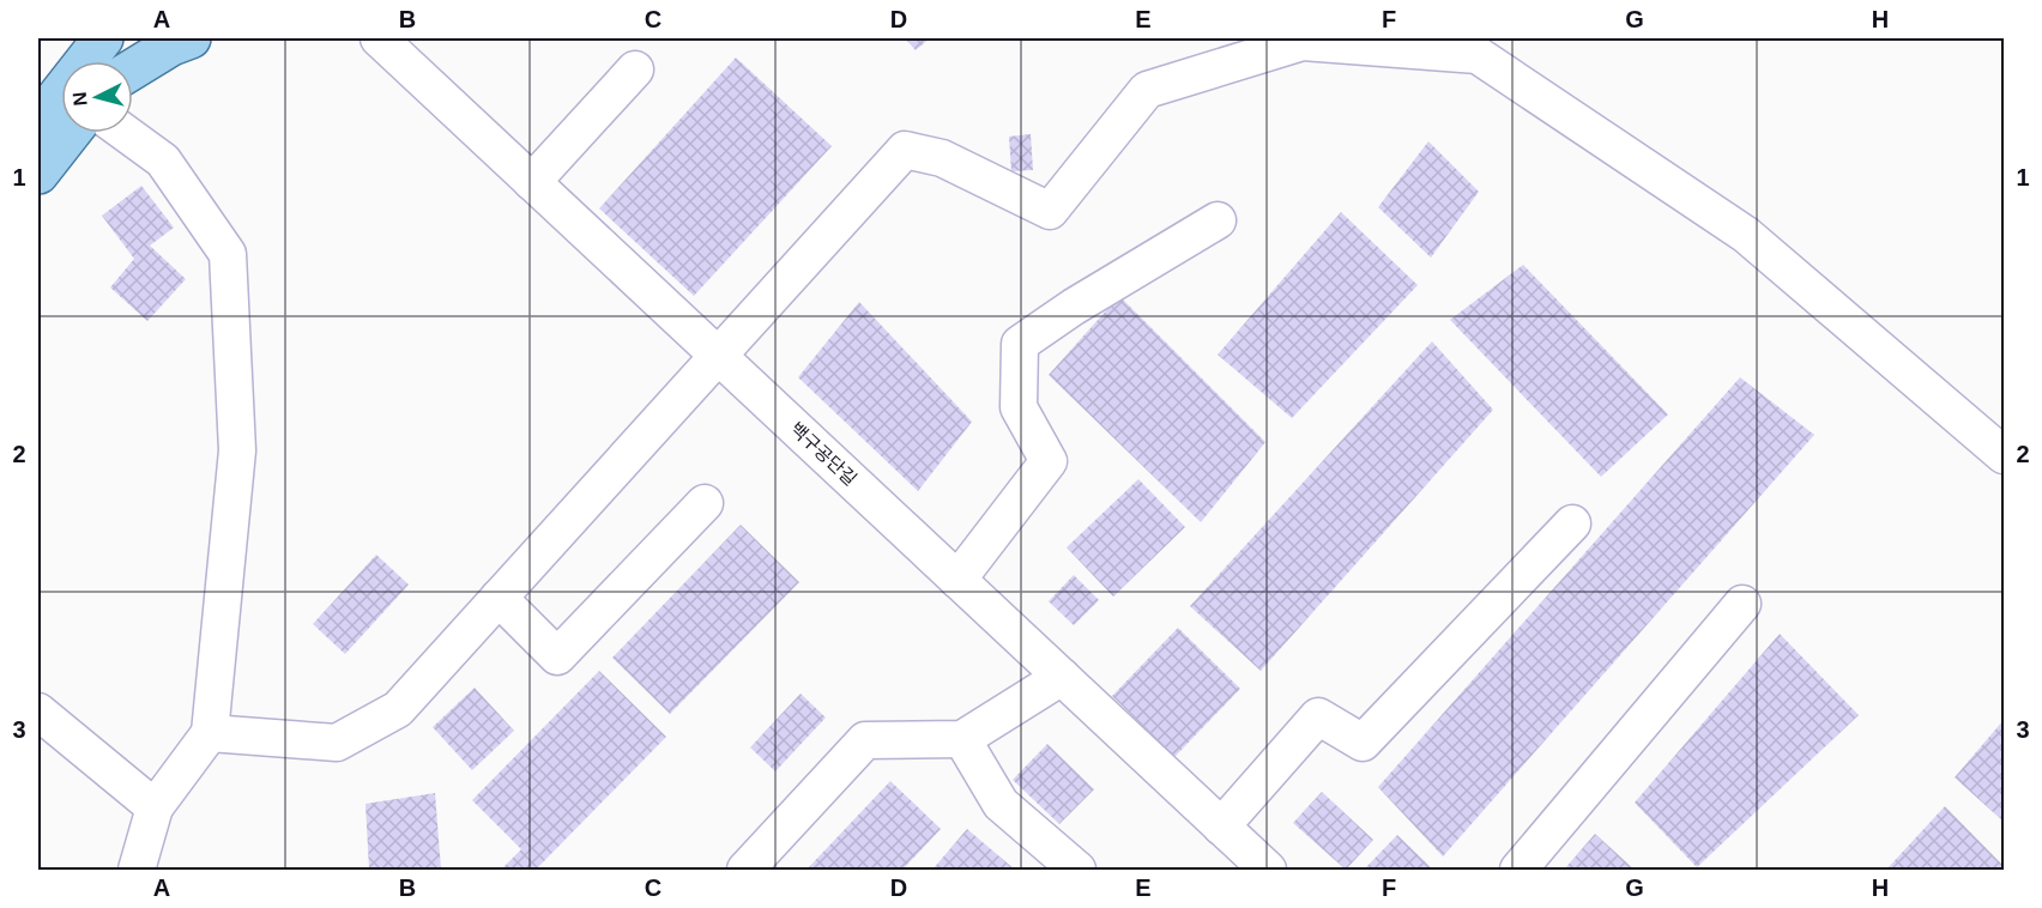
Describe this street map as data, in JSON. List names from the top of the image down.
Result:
{
  "streets": {
    "street": ["백구공단길"]
  },
  "north": "left",
  "grid": {
    "columns": [
      "A",
      "B",
      "C",
      "D",
      "E",
      "F",
      "G",
      "H"
    ],
    "rows": ["1", "2", "3"]
  }
}
